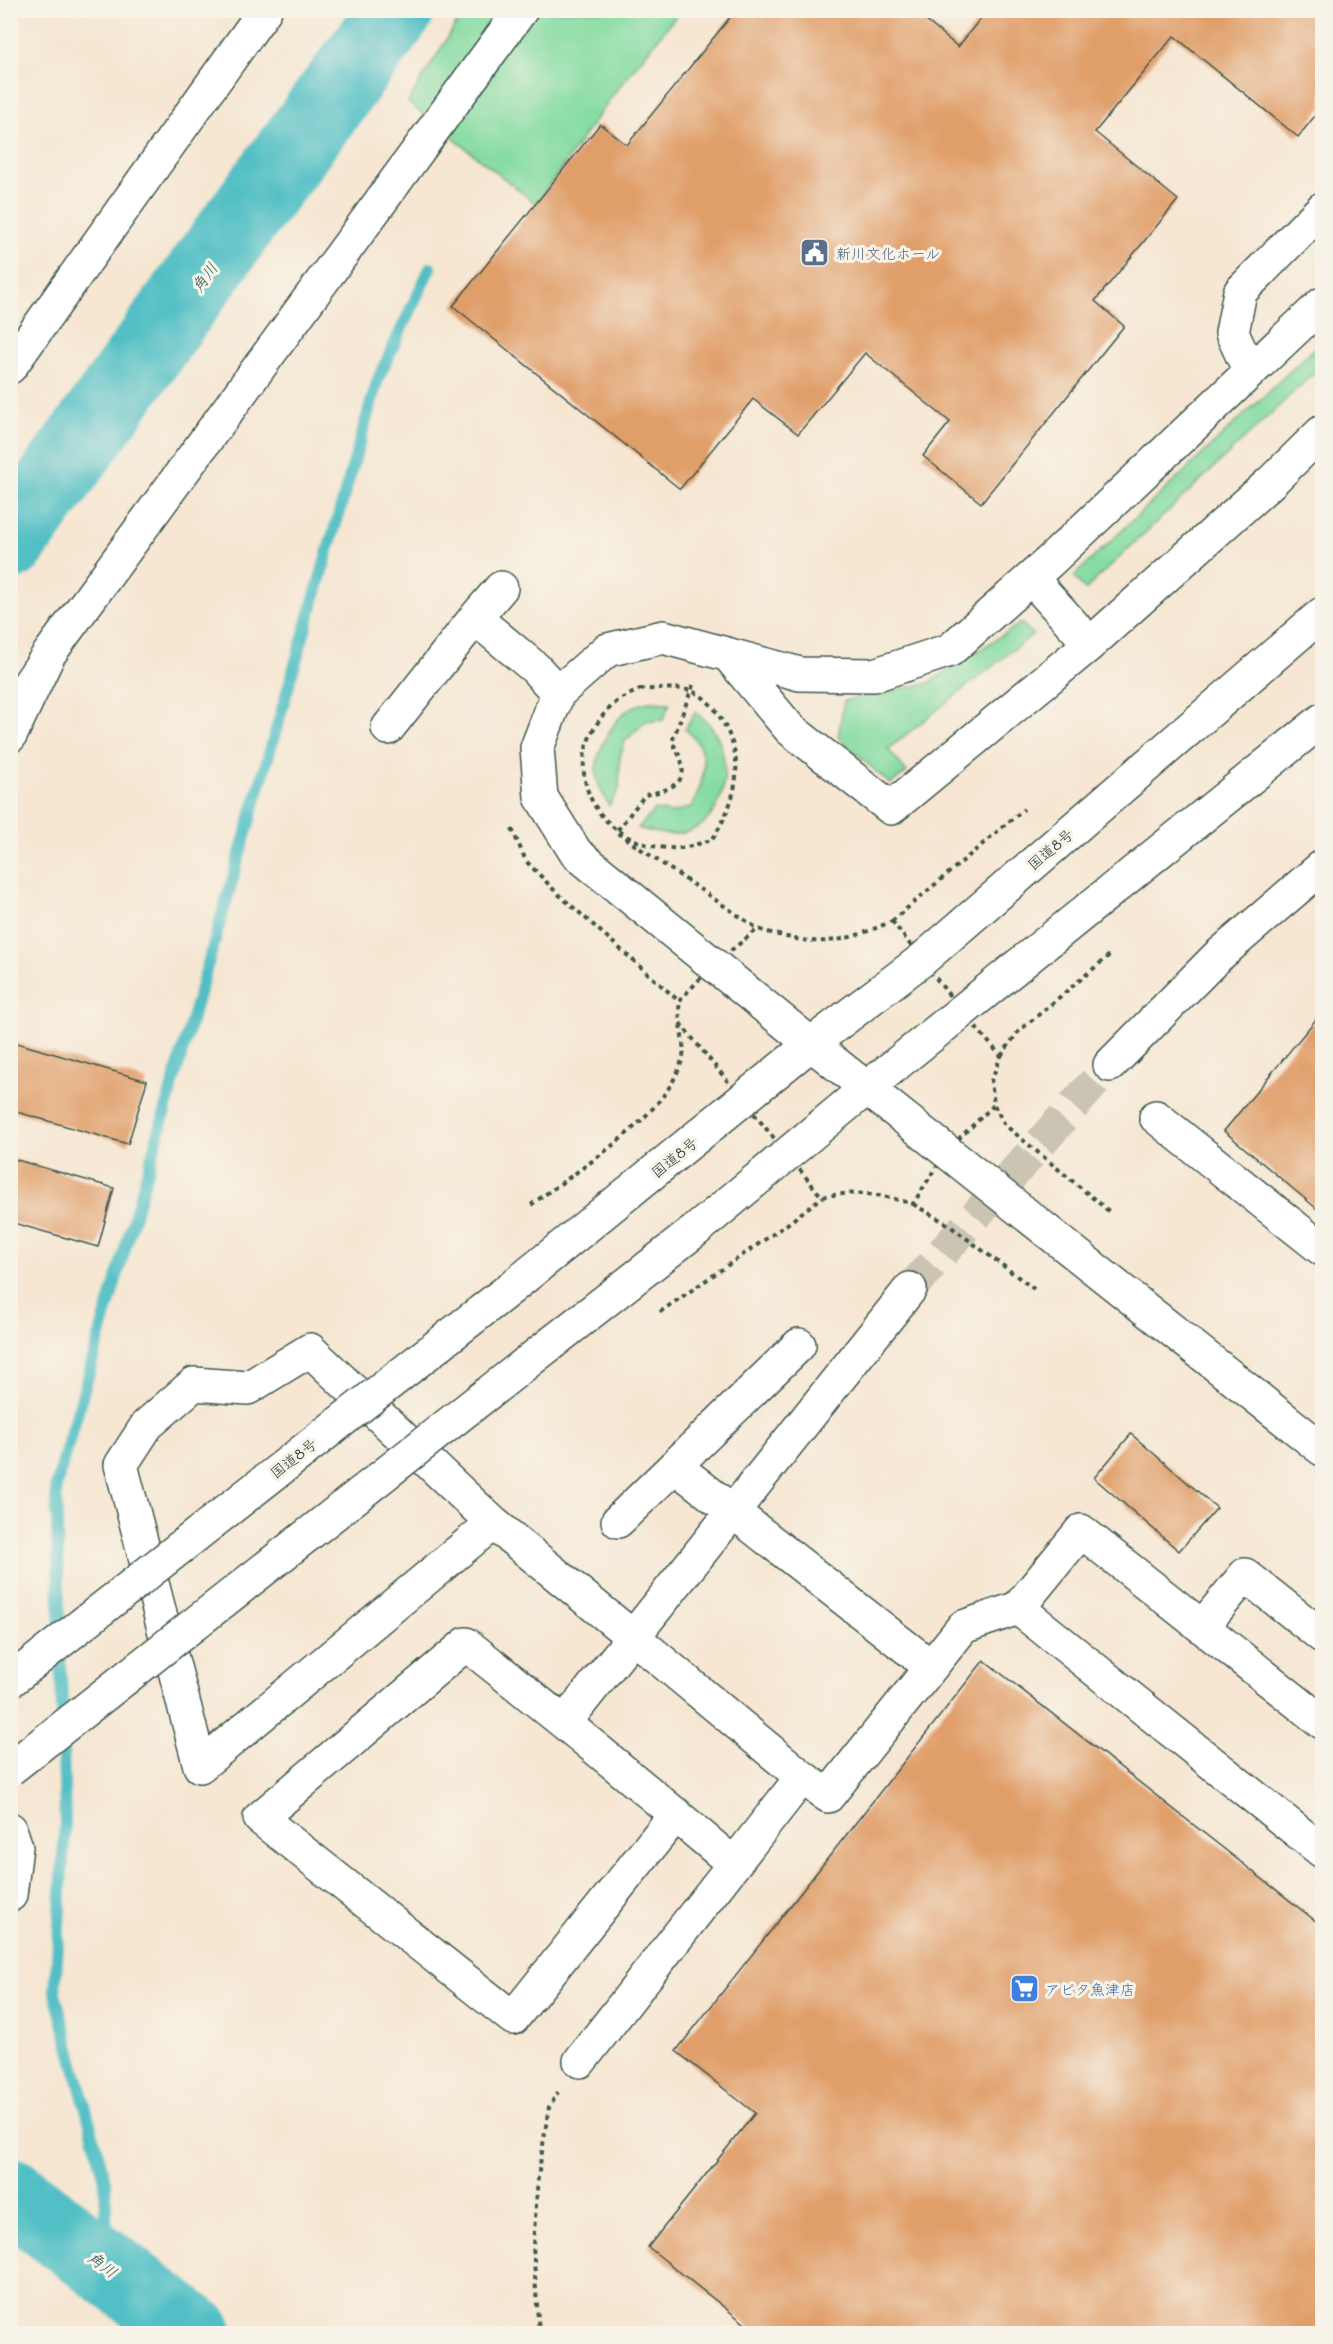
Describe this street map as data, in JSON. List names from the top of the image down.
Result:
{
  "streets": {
    "main road": ["国道8号"]
  },
  "water": ["角川"],
  "places": {
    "public building": ["新川文化ホール"],
    "supermarket": ["アピタ魚津店"]
  }
}
